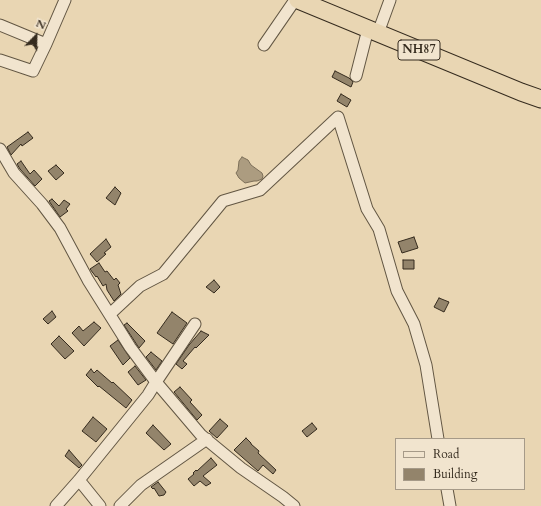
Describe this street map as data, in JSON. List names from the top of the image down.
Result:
{
  "streets": {
    "highway": ["NH87"]
  },
  "legend": ["Road", "Building"],
  "north": "top right"
}
